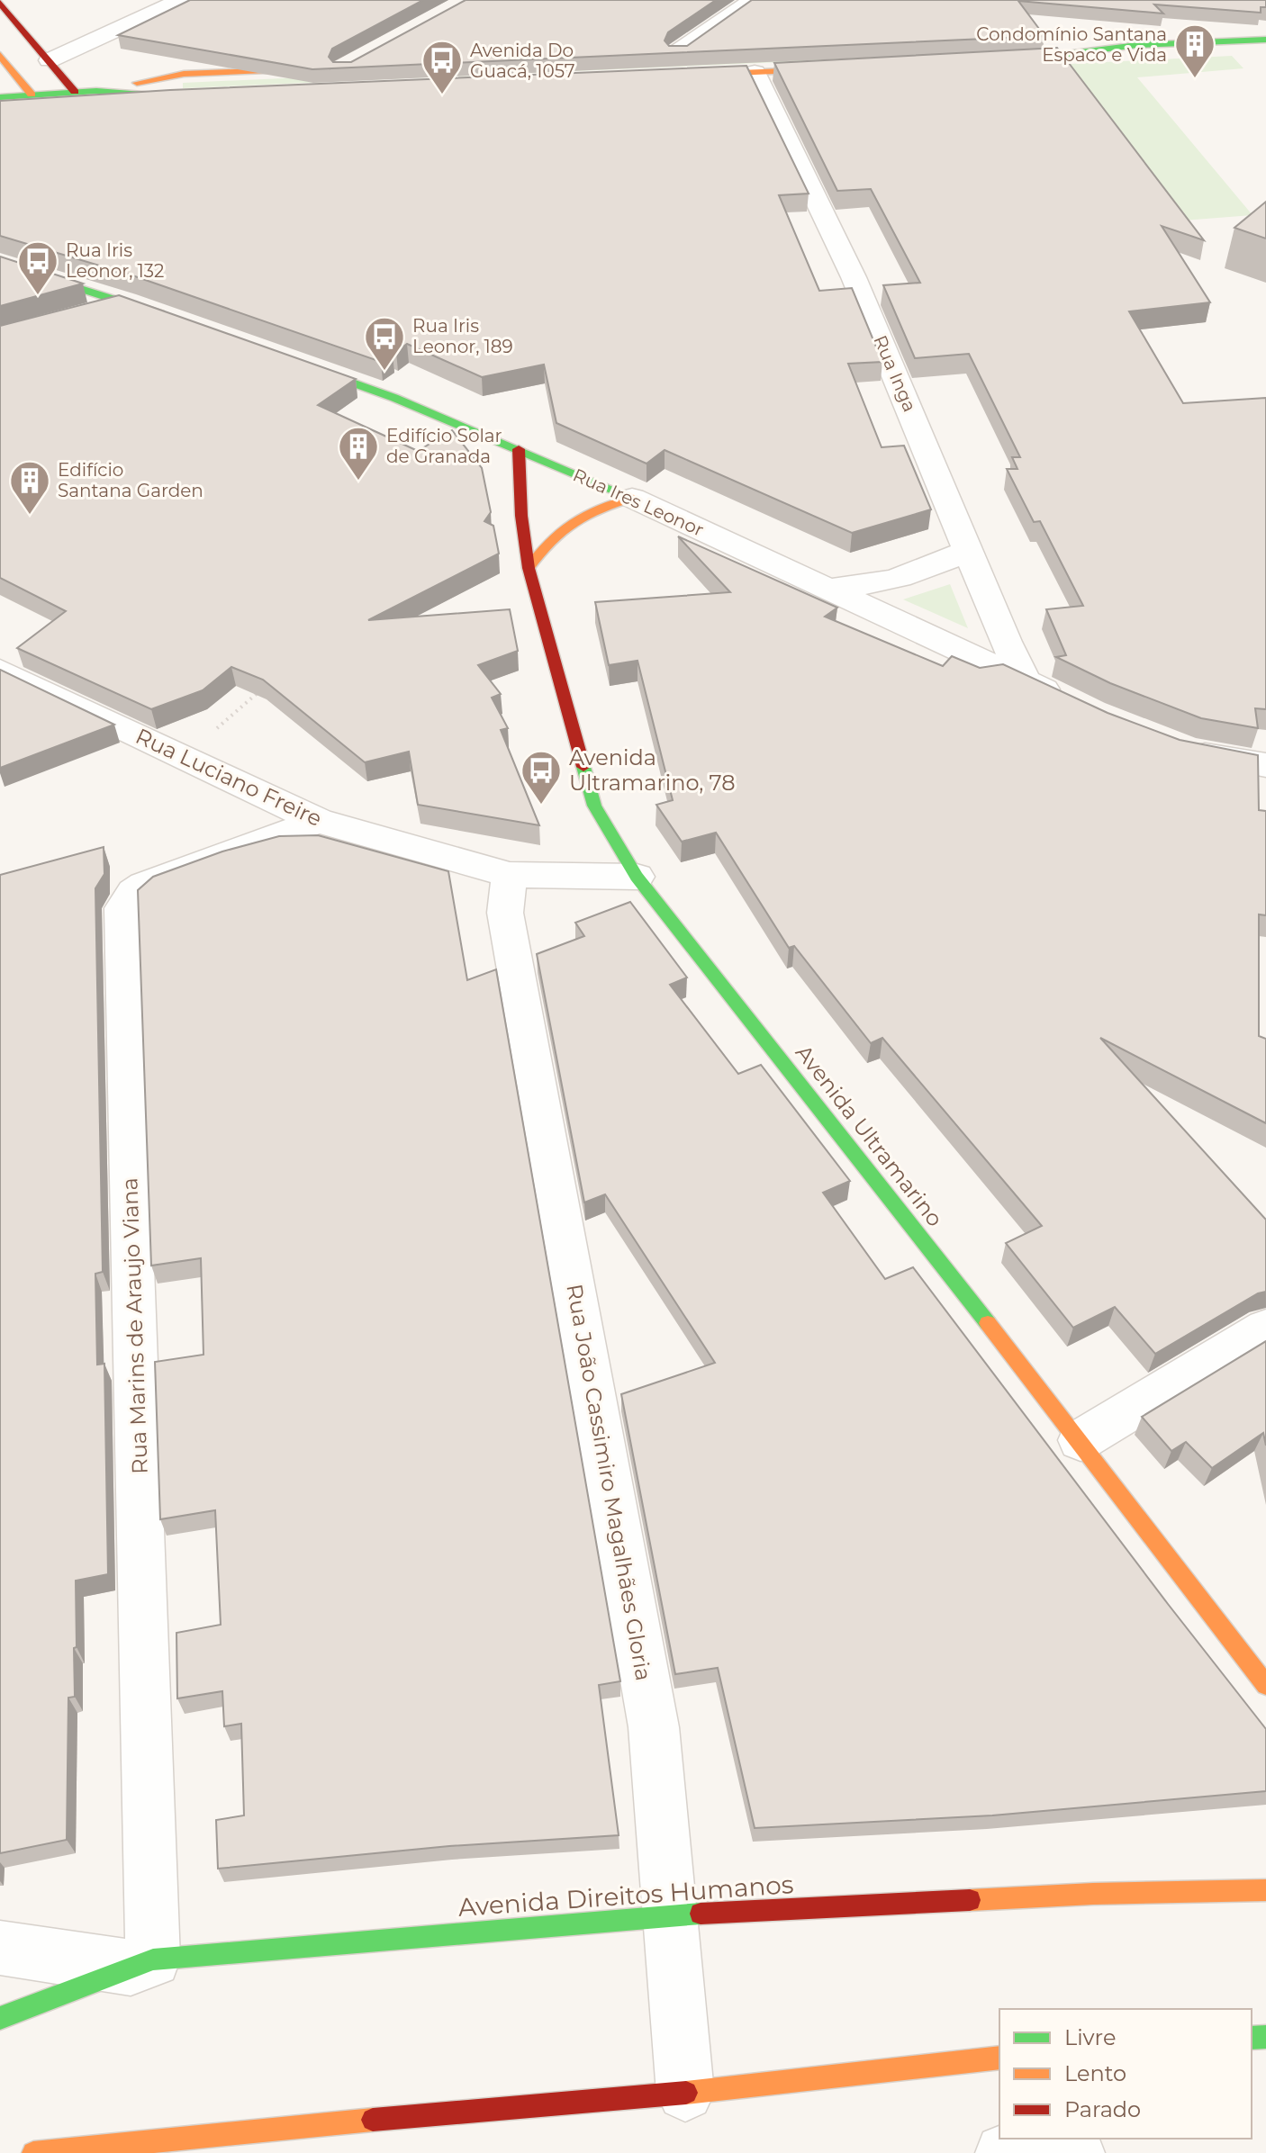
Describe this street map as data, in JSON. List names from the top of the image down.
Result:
{
  "streets": {
    "street": [
      "Rua Inga",
      "Rua Ires Leonor",
      "Rua Luciano Freire",
      "Avenida Ultramarino",
      "Rua Marins de Araujo Viana",
      "Rua João Cassimiro Magalhães Gloria",
      "Avenida Direitos Humanos"
    ]
  },
  "crossings": [
    ["Rua Inga", "Rua Ires Leonor"],
    ["Rua Ires Leonor", "Avenida Ultramarino"],
    ["Rua Luciano Freire", "Avenida Ultramarino"],
    ["Rua Luciano Freire", "Rua Marins de Araujo Viana"],
    ["Rua Luciano Freire", "Rua João Cassimiro Magalhães Gloria"],
    ["Rua Marins de Araujo Viana", "Avenida Direitos Humanos"],
    ["Rua João Cassimiro Magalhães Gloria", "Avenida Direitos Humanos"]
  ],
  "places": {
    "building": ["Condomínio Santana Espaco e Vida", "Edifício Solar de Granada", "Edifício Santana Garden"],
    "bus stop": [
      "Avenida Do Guacá, 1057",
      "Rua Iris Leonor, 132",
      "Rua Iris Leonor, 189",
      "Avenida Ultramarino, 78"
    ]
  },
  "legend": ["Livre", "Lento", "Parado"]
}
